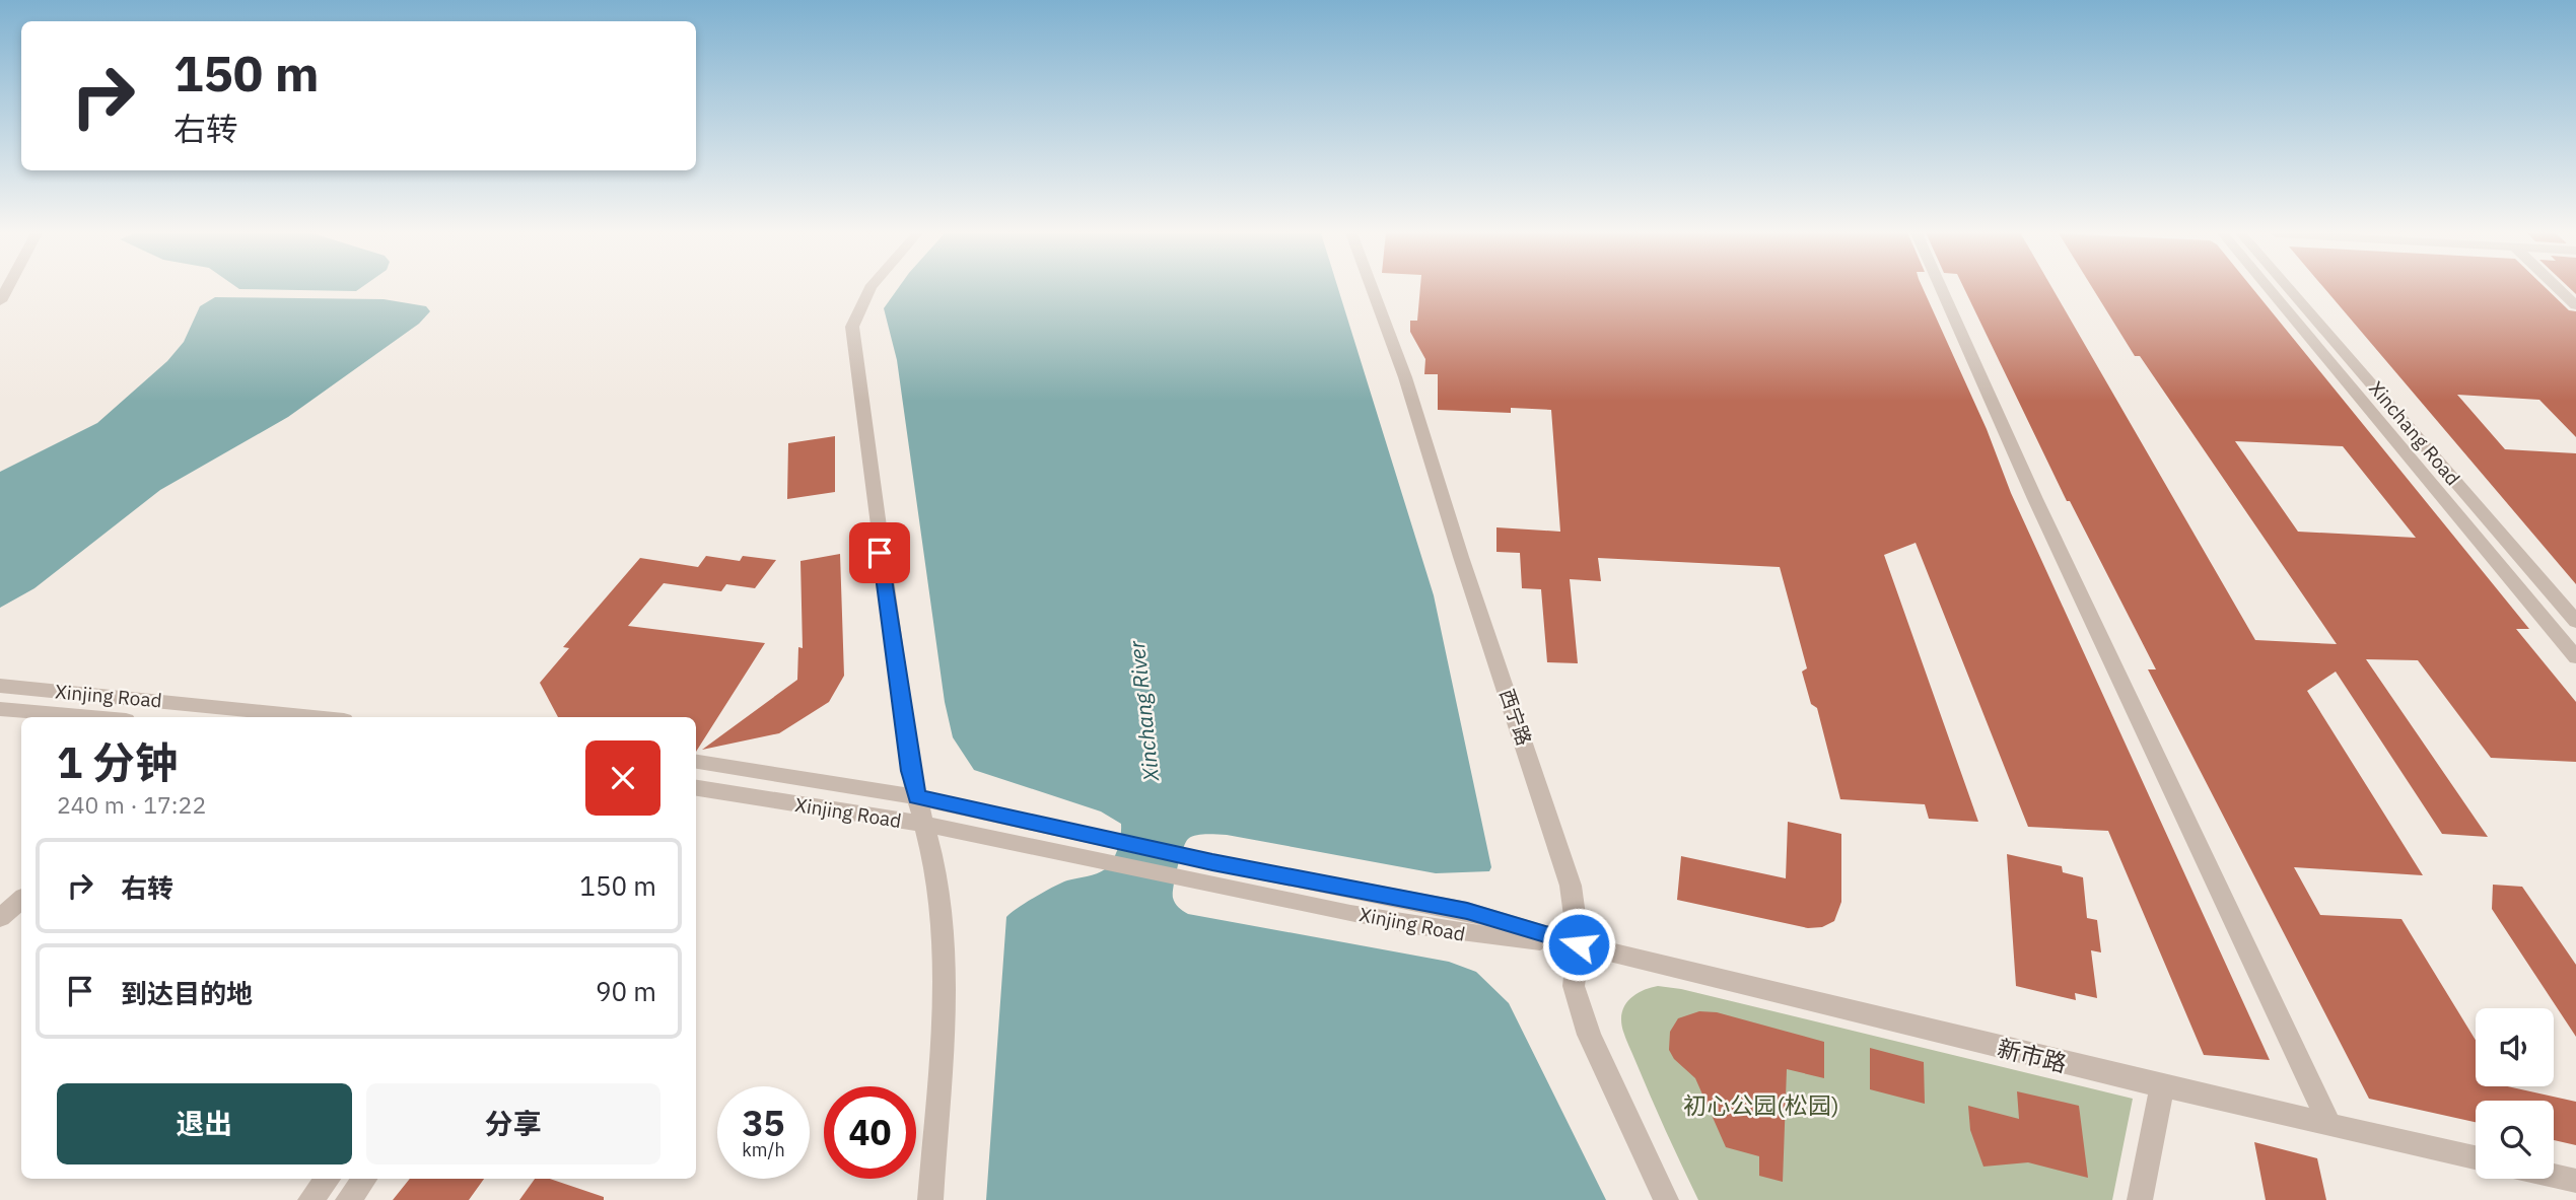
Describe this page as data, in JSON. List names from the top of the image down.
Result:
{
  "streets": {
    "street": [
      "Xinchang Road",
      "Xinjing Road",
      "西宁路",
      "新市路"
    ]
  },
  "crossings": [
    ["Xinjing Road", "西宁路"],
    ["Xinjing Road", "新市路"],
    ["西宁路", "新市路"]
  ],
  "water": ["Xinchang River"],
  "parks": ["初心公园(松园)"],
  "page": {
    "turn": ["150 m", "右转"],
    "heading": ["1 分钟", "240 m · 17:22"],
    "list": [
      {
        "name": "右转",
        "value": "150 m"
      },
      {
        "name": "到达目的地",
        "value": "90 m"
      }
    ],
    "buttons": ["退出", "分享"],
    "speed": "35 km/h",
    "limit": "40"
  }
}
